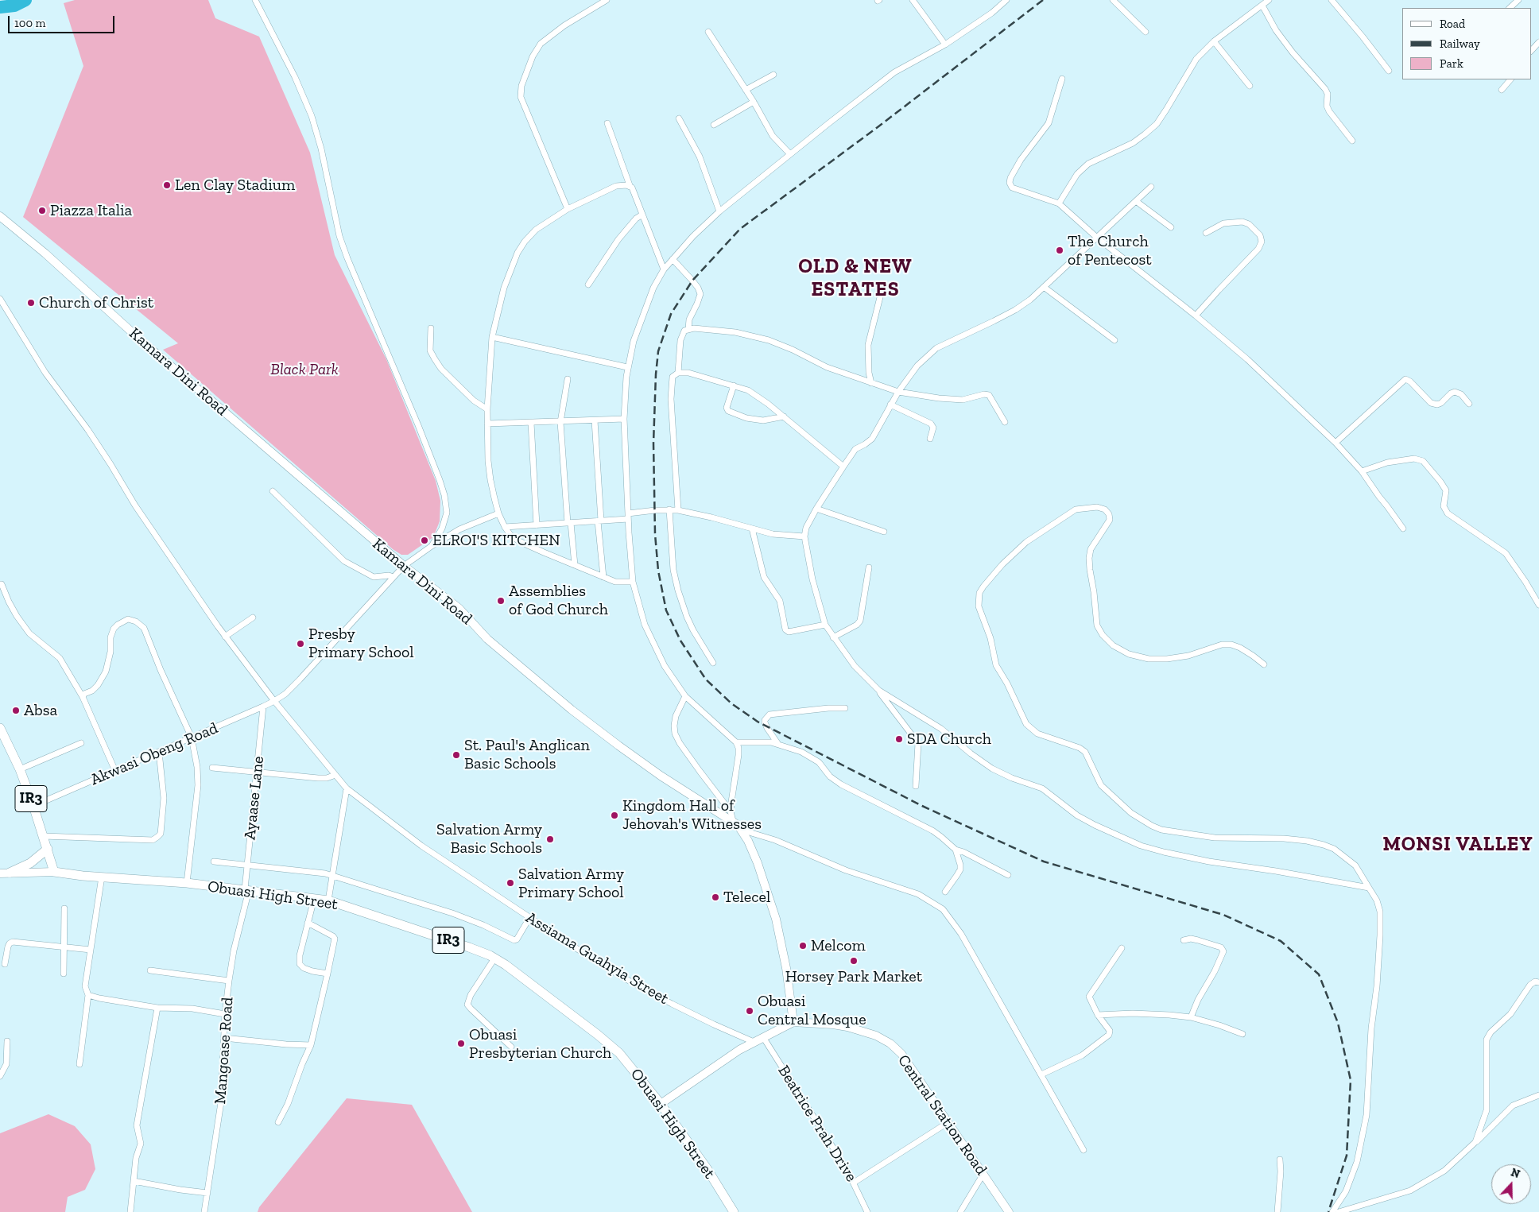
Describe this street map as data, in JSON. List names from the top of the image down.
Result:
{
  "streets": {
    "main road": ["IR3", "Obuasi High Street"],
    "street": [
      "Kamara Dini Road",
      "Akwasi Obeng Road",
      "Ayaase Lane",
      "Assiama Guahyia Street",
      "Mangoase Road",
      "Central Station Road",
      "Beatrice Prah Drive"
    ]
  },
  "crossings": [
    ["Kamara Dini Road", "Akwasi Obeng Road"],
    ["Kamara Dini Road", "Central Station Road"],
    ["Akwasi Obeng Road", "Ayaase Lane"],
    ["Akwasi Obeng Road", "IR3"],
    ["Akwasi Obeng Road", "Assiama Guahyia Street"],
    ["Ayaase Lane", "Obuasi High Street"],
    ["Ayaase Lane", "Mangoase Road"],
    ["IR3", "Obuasi High Street"],
    ["Obuasi High Street", "Mangoase Road"]
  ],
  "districts": ["OLD & NEW ESTATES", "MONSI VALLEY"],
  "parks": ["Black Park"],
  "places": [
    "Len Clay Stadium",
    "Piazza Italia",
    "The Church of Pentecost",
    "Church of Christ",
    "ELROI'S KITCHEN",
    "Assemblies of God Church",
    "Presby Primary School",
    "Absa",
    "SDA Church",
    "St. Paul's Anglican Basic Schools",
    "Kingdom Hall of Jehovah's Witnesses",
    "Salvation Army Basic Schools",
    "Salvation Army Primary School",
    "Telecel",
    "Melcom",
    "Horsey Park Market",
    "Obuasi Central Mosque",
    "Obuasi Presbyterian Church"
  ],
  "legend": ["Road", "Railway", "Park"],
  "scale_bar": "100 m",
  "north": "top"
}
